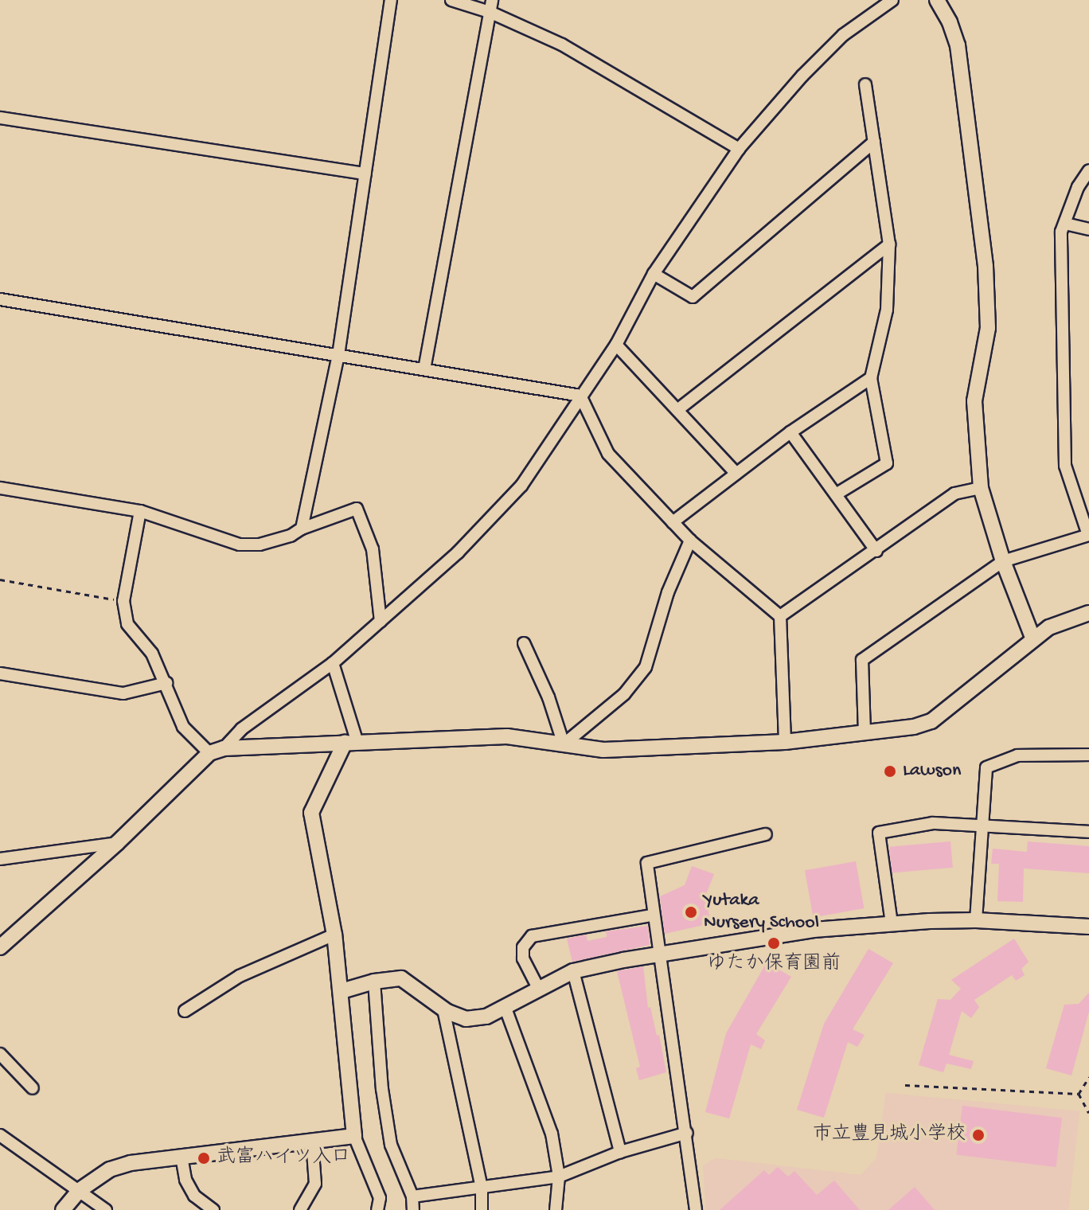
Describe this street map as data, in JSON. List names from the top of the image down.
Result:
{
  "places": [
    "Lawson",
    "Yutaka Nursery School",
    "ゆたか保育園前",
    "市立豊見城小学校",
    "武富ハイツ入口"
  ]
}
